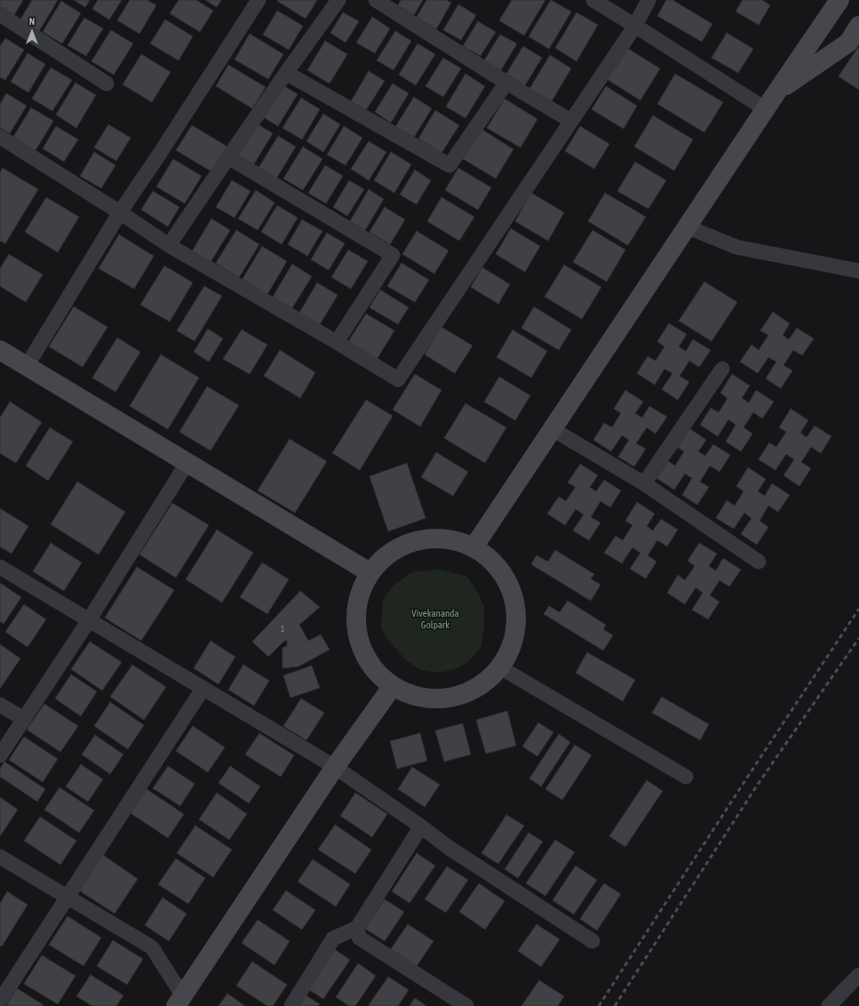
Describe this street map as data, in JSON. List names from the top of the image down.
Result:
{
  "parks": ["Vivekananda Golpark"],
  "house_numbers": ["1"],
  "north": "top"
}
